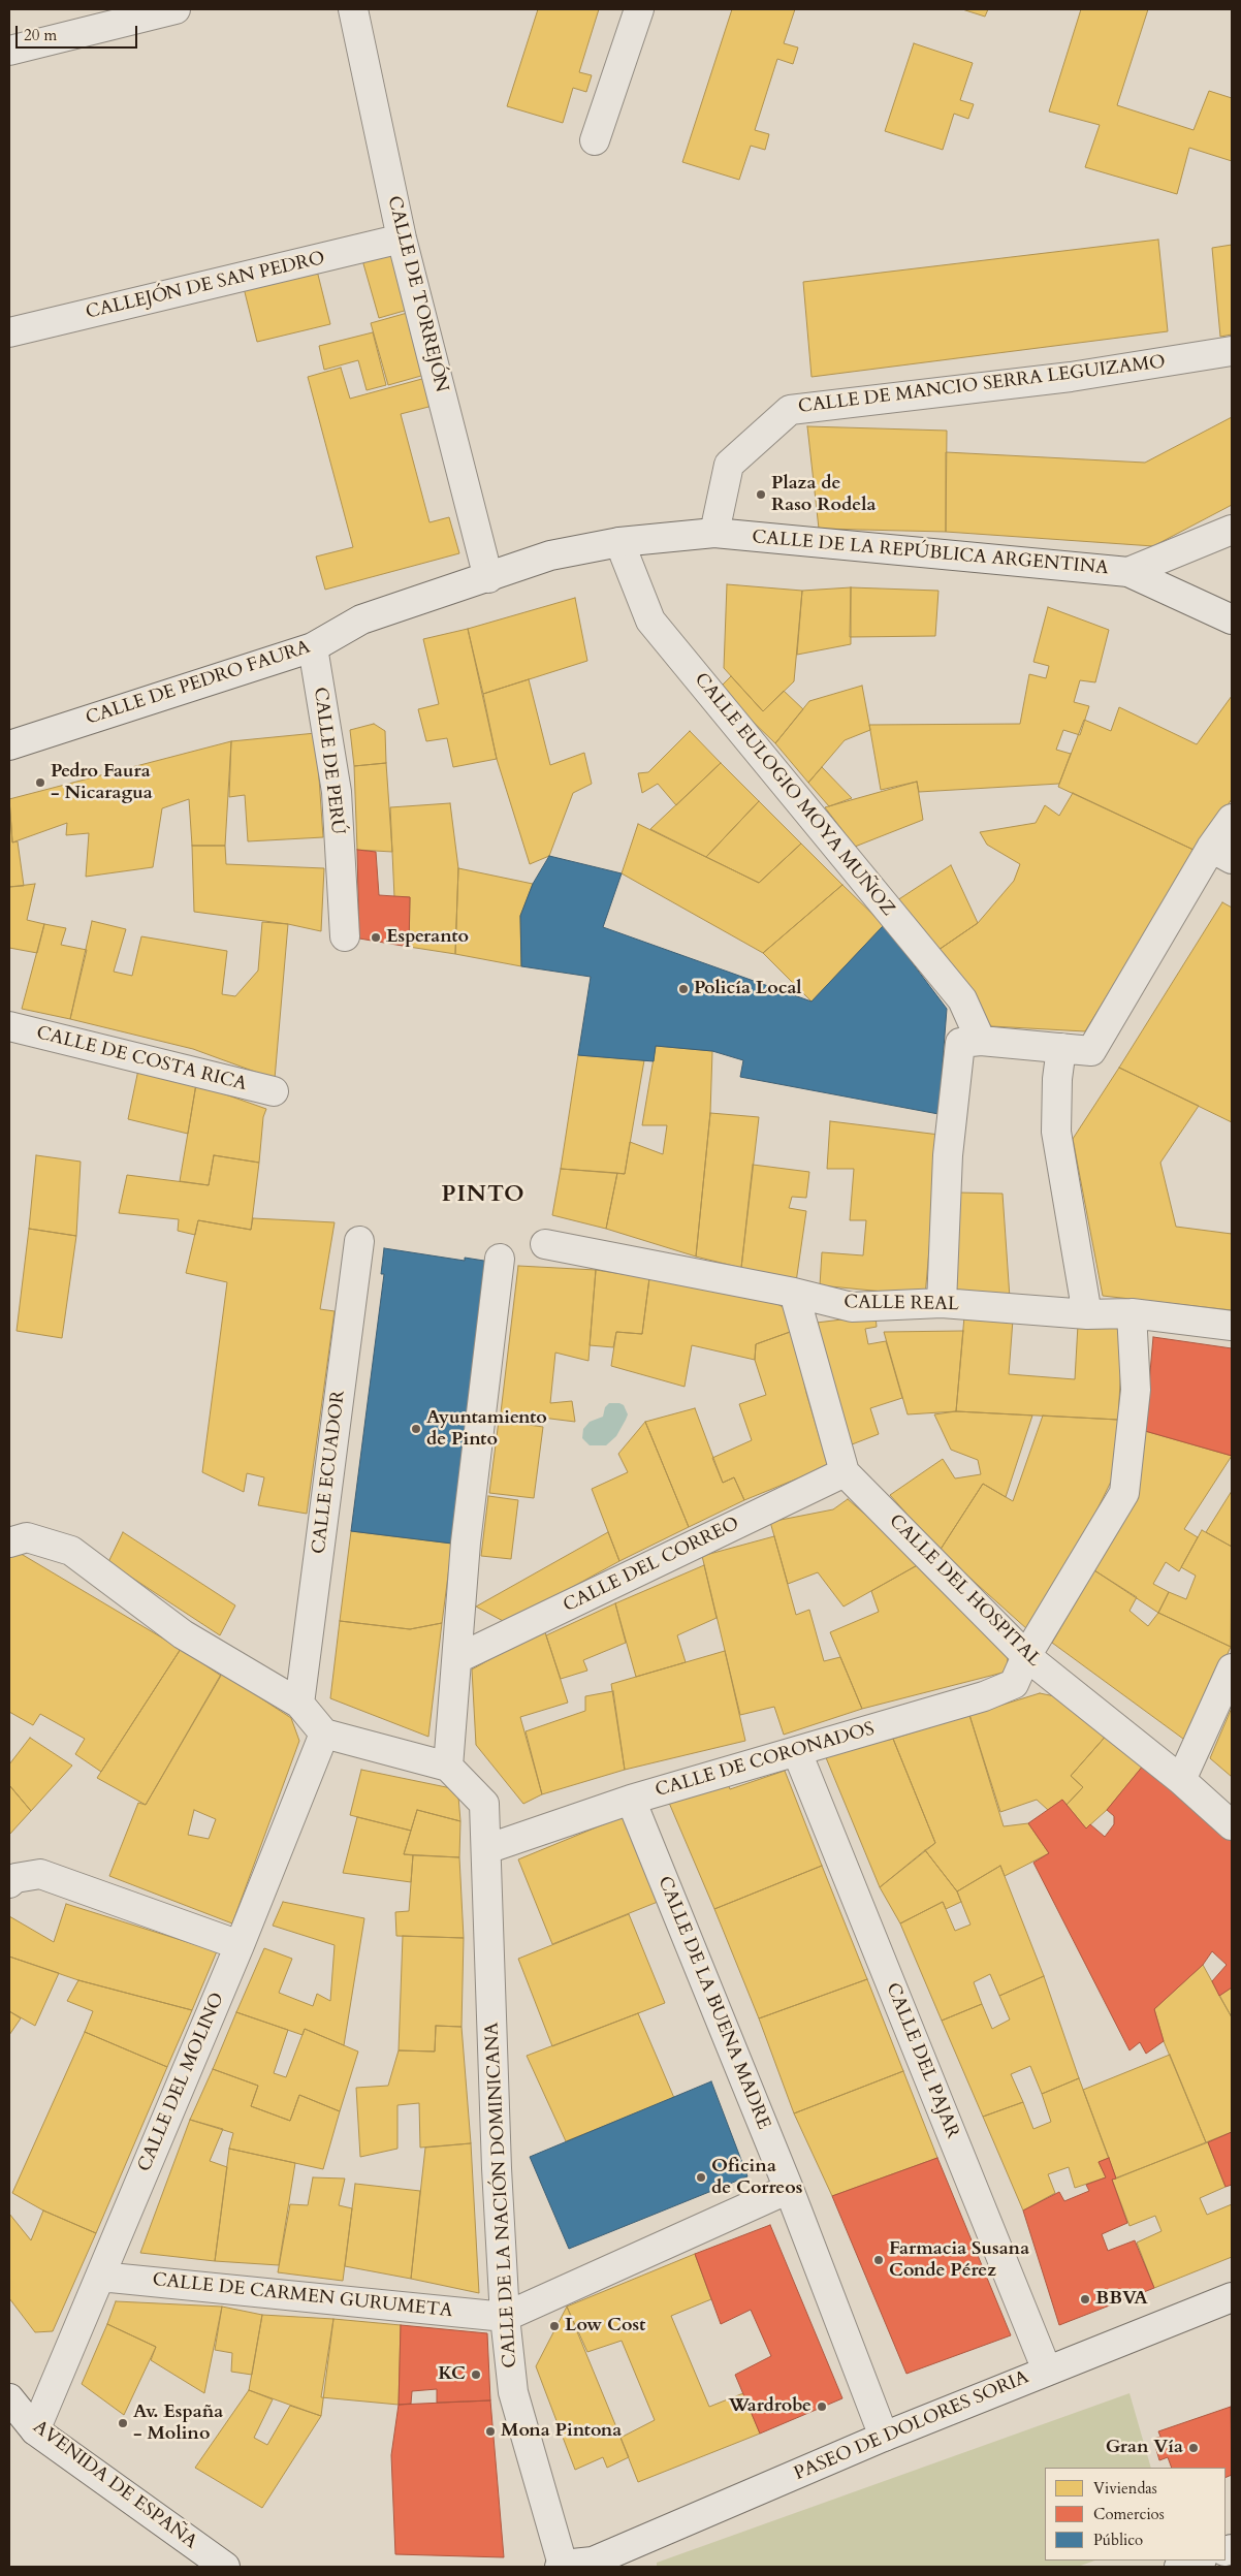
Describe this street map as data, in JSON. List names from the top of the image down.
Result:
{
  "streets": {
    "street": [
      "CALLEJÓN DE SAN PEDRO",
      "CALLE DE TORREJÓN",
      "CALLE DE MANCIO SERRA LEGUIZAMO",
      "CALLE DE LA REPÚBLICA ARGENTINA",
      "CALLE DE PEDRO FAURA",
      "CALLE DE PERÚ",
      "CALLE EULOGIO MOYA MUÑOZ",
      "CALLE DE COSTA RICA",
      "CALLE REAL",
      "CALLE ECUADOR",
      "CALLE DEL CORREO",
      "CALLE DEL HOSPITAL",
      "CALLE DE CORONADOS",
      "CALLE DE LA BUENA MADRE",
      "CALLE DEL PAJAR",
      "CALLE DEL MOLINO",
      "CALLE DE LA NACIÓN DOMINICANA",
      "CALLE DE CARMEN GURUMETA",
      "PASEO DE DOLORES SORIA",
      "AVENIDA DE ESPAÑA"
    ]
  },
  "crossings": [
    ["CALLEJÓN DE SAN PEDRO", "CALLE DE TORREJÓN"],
    ["CALLE DE TORREJÓN", "CALLE DE PEDRO FAURA"],
    ["CALLE DE MANCIO SERRA LEGUIZAMO", "CALLE DE LA REPÚBLICA ARGENTINA"],
    ["CALLE DE LA REPÚBLICA ARGENTINA", "CALLE DE PEDRO FAURA"],
    ["CALLE DE LA REPÚBLICA ARGENTINA", "CALLE EULOGIO MOYA MUÑOZ"],
    ["CALLE DE PEDRO FAURA", "CALLE DE PERÚ"],
    ["CALLE DE PEDRO FAURA", "CALLE EULOGIO MOYA MUÑOZ"],
    ["CALLE REAL", "CALLE DEL HOSPITAL"],
    ["CALLE REAL", "CALLE DE CORONADOS"],
    ["CALLE DEL CORREO", "CALLE DEL HOSPITAL"],
    ["CALLE DEL HOSPITAL", "CALLE DE CORONADOS"],
    ["CALLE DE CORONADOS", "CALLE DE LA BUENA MADRE"],
    ["CALLE DE CORONADOS", "CALLE DEL PAJAR"],
    ["CALLE DE CORONADOS", "CALLE DE LA NACIÓN DOMINICANA"],
    ["CALLE DE LA BUENA MADRE", "PASEO DE DOLORES SORIA"],
    ["CALLE DEL PAJAR", "PASEO DE DOLORES SORIA"],
    ["CALLE DEL MOLINO", "CALLE DE CARMEN GURUMETA"],
    ["CALLE DEL MOLINO", "AVENIDA DE ESPAÑA"],
    ["CALLE DE LA NACIÓN DOMINICANA", "CALLE DE CARMEN GURUMETA"],
    ["CALLE DE LA NACIÓN DOMINICANA", "PASEO DE DOLORES SORIA"]
  ],
  "districts": ["PINTO"],
  "places": [
    "Plaza de Raso Rodela",
    "Pedro Faura - Nicaragua",
    "Esperanto",
    "Policía Local",
    "Ayuntamiento de Pinto",
    "Oficina de Correos",
    "Farmacia Susana Conde Pérez",
    "BBVA",
    "Low Cost",
    "KC",
    "Wardrobe",
    "Av. España - Molino",
    "Mona Pintona",
    "Gran Vía"
  ],
  "legend": ["Viviendas", "Comercios", "Público"],
  "scale_bar": "20 m"
}
